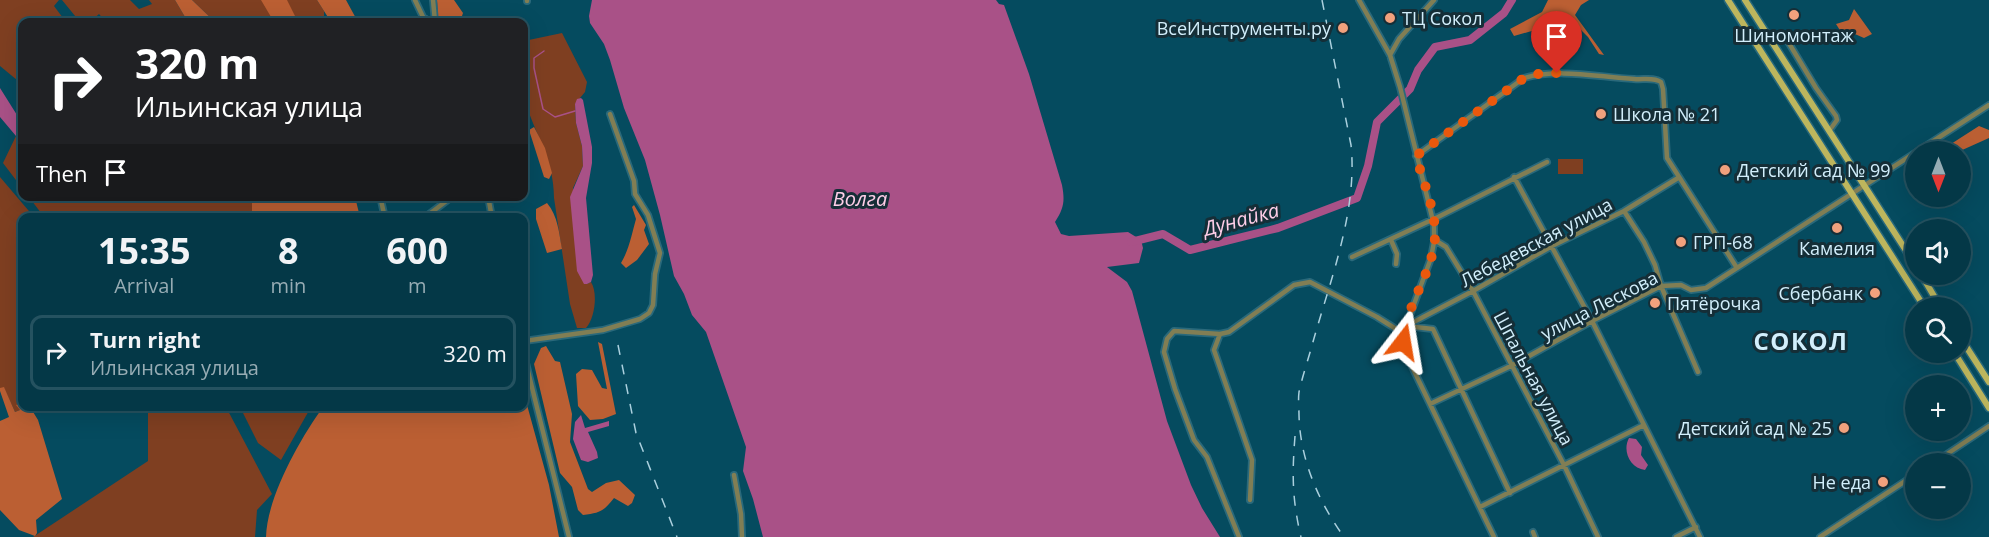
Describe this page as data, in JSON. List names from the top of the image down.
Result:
{
  "streets": {
    "street": ["Лебедевская улица", "улица Лескова", "Шпальная улица"]
  },
  "crossings": [
    ["Лебедевская улица", "Шпальная улица"],
    ["улица Лескова", "Шпальная улица"]
  ],
  "districts": ["СОКОЛ"],
  "water": ["Волга", "Дунайка"],
  "places": [
    "Шиномонтаж",
    "ТЦ Сокол",
    "ВсеИнструменты.ру",
    "Школа № 21",
    "Детский сад № 99",
    "Камелия",
    "ГРП-68",
    "Сбербанк",
    "Пятёрочка",
    "Детский сад № 25",
    "Не еда"
  ],
  "north": "bottom",
  "page": {
    "turn": ["320 m", "Ильинская улица"],
    "map_buttons": ["+", "−"],
    "then": "Then",
    "eta": [
      "15:35",
      "Arrival",
      "8",
      "min",
      "600",
      "m"
    ],
    "list": [
      {
        "name": "Turn right",
        "note": "Ильинская улица",
        "value": "320 m"
      }
    ]
  }
}
